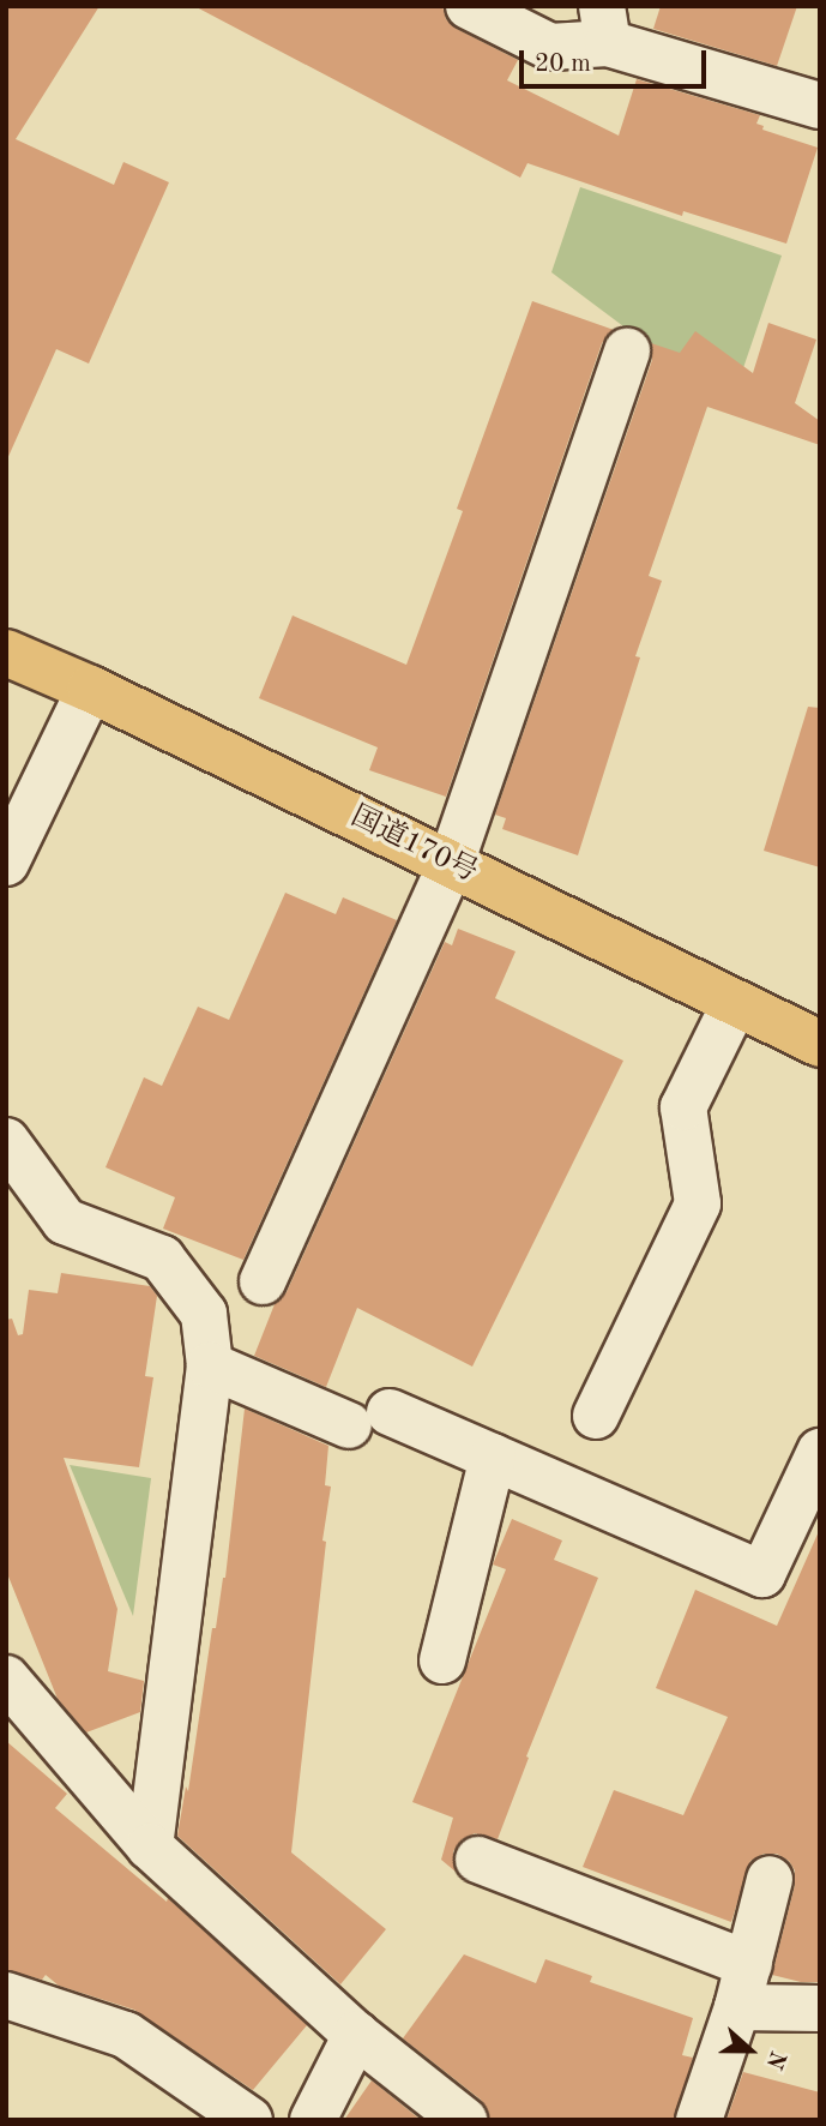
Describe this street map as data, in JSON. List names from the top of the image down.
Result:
{
  "streets": {
    "highway": ["国道170号"]
  },
  "scale_bar": "20 m",
  "north": "right"
}
